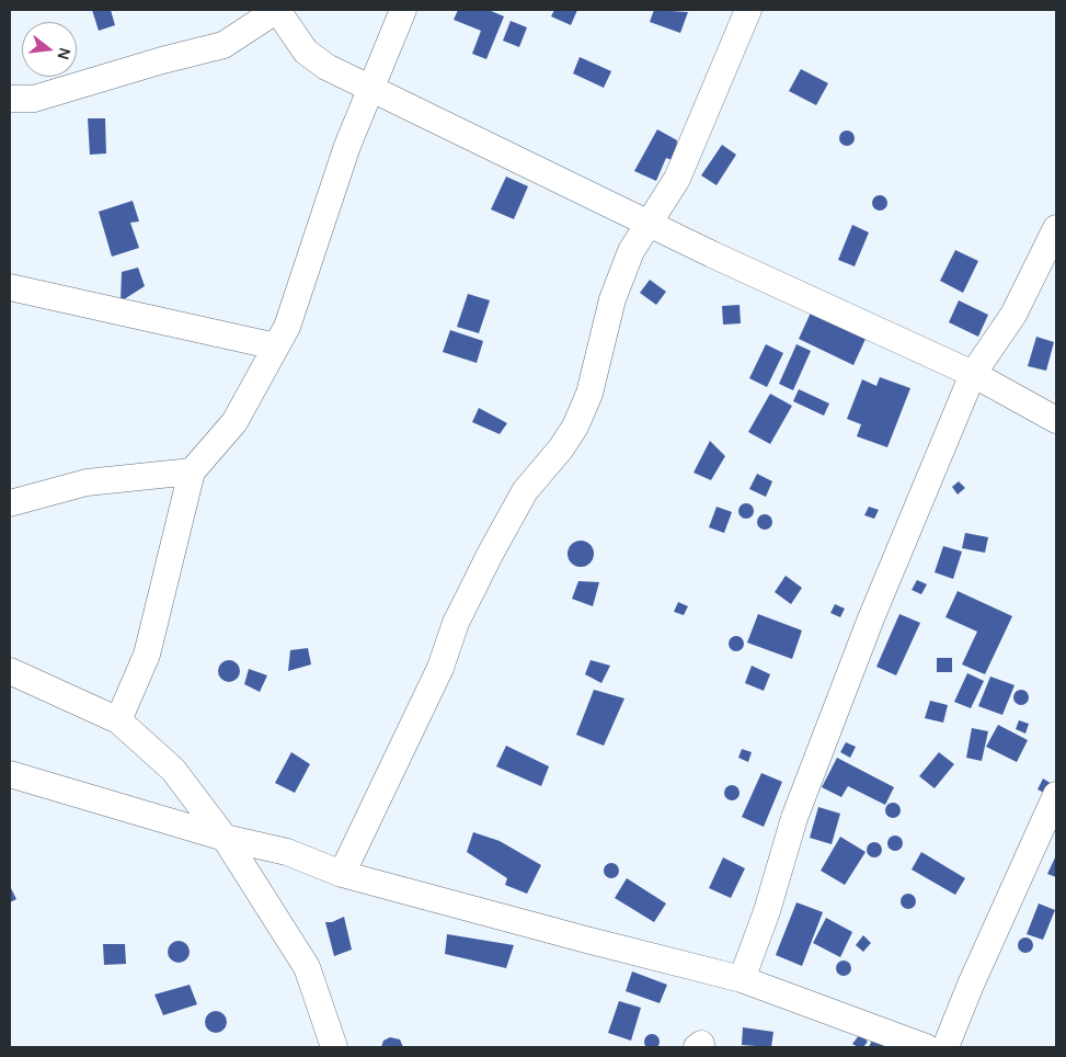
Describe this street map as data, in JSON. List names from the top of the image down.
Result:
{
  "north": "right"
}
